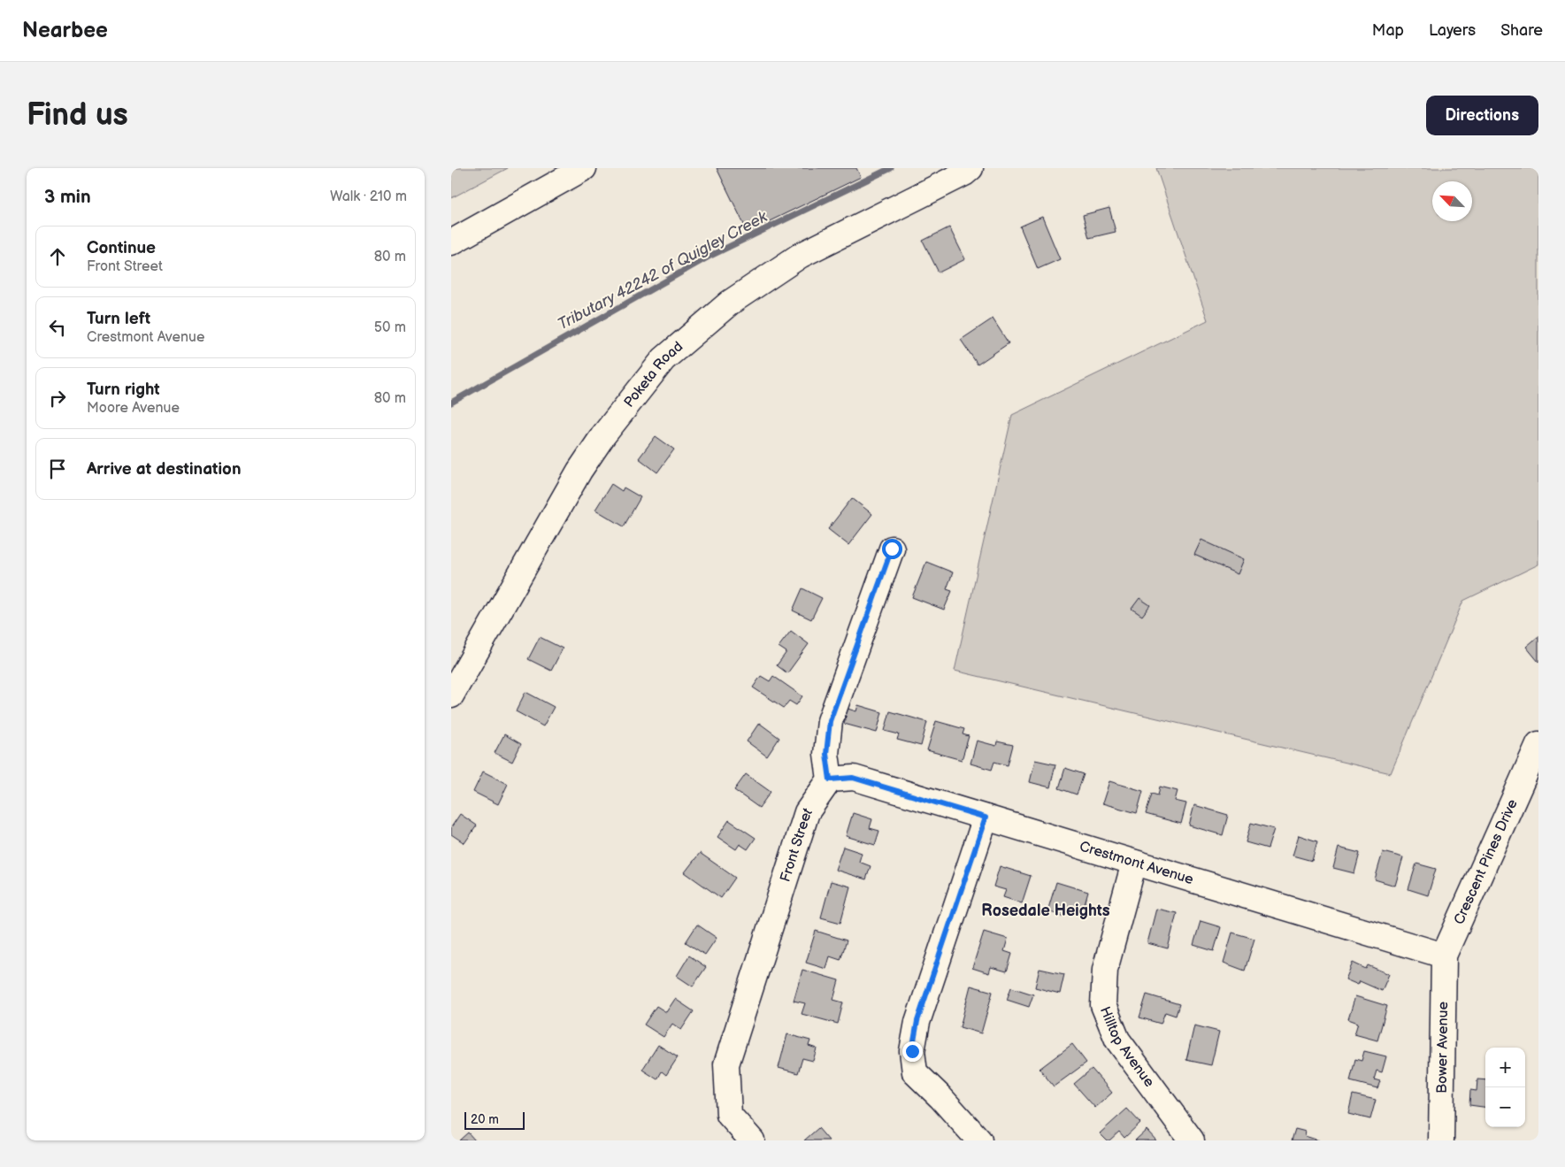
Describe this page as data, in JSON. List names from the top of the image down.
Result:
{
  "streets": {
    "street": [
      "Poketa Road",
      "Front Street",
      "Crescent Pines Drive",
      "Crestmont Avenue",
      "Hilltop Avenue",
      "Bower Avenue"
    ]
  },
  "crossings": [
    ["Front Street", "Crestmont Avenue"],
    ["Crescent Pines Drive", "Crestmont Avenue"],
    ["Crescent Pines Drive", "Bower Avenue"],
    ["Crestmont Avenue", "Hilltop Avenue"],
    ["Crestmont Avenue", "Bower Avenue"]
  ],
  "districts": ["Rosedale Heights"],
  "water": ["Tributary 42242 of Quigley Creek"],
  "scale_bar": "20 m",
  "north": "top left",
  "page": {
    "header": "Nearbee",
    "nav": ["Map", "Layers", "Share"],
    "buttons": "Directions",
    "title": "Find us",
    "heading": ["3 min", "Walk · 210 m"],
    "list": [
      ["Continue", "Front Street", "80 m"],
      ["Turn left", "Crestmont Avenue", "50 m"],
      ["Turn right", "Moore Avenue", "80 m"],
      "Arrive at destination"
    ],
    "map_buttons": ["+", "−"],
    "scale": "20 m"
  }
}
